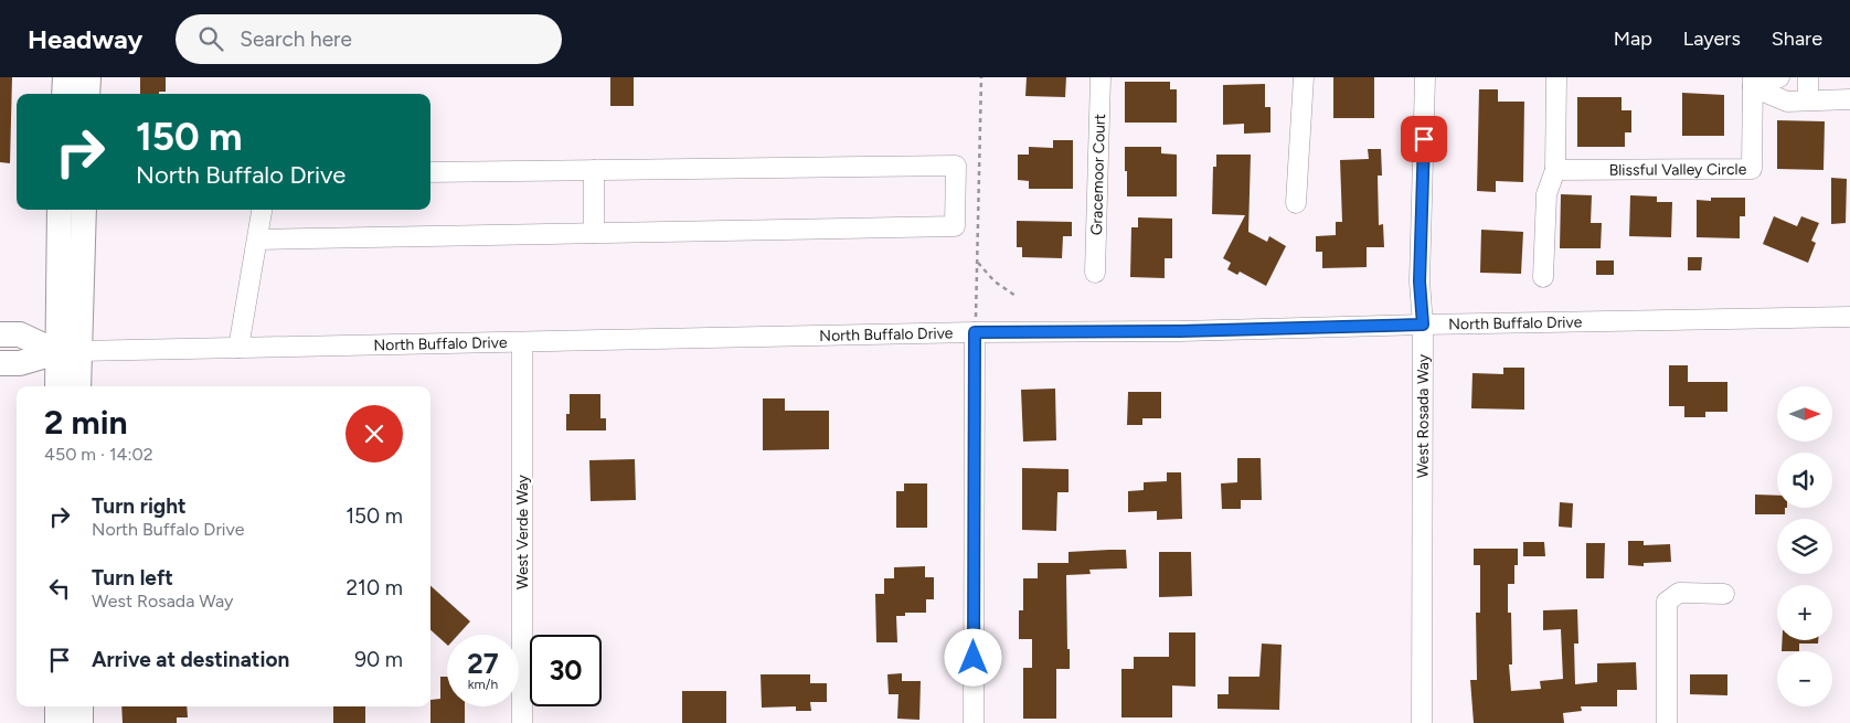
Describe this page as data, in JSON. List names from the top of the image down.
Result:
{
  "streets": {
    "main road": ["North Buffalo Drive"],
    "street": [
      "Blissful Valley Circle",
      "Gracemoor Court",
      "West Rosada Way",
      "West Verde Way"
    ]
  },
  "crossings": [
    ["North Buffalo Drive", "West Rosada Way"],
    ["North Buffalo Drive", "West Verde Way"]
  ],
  "north": "right",
  "page": {
    "header": "Headway",
    "search": "Search here",
    "nav": ["Map", "Layers", "Share"],
    "turn": ["150 m", "North Buffalo Drive"],
    "map_buttons": ["+", "−"],
    "heading": ["2 min", "450 m · 14:02"],
    "list": [
      {
        "name": "Turn right",
        "note": "North Buffalo Drive",
        "value": "150 m"
      },
      {
        "name": "Turn left",
        "note": "West Rosada Way",
        "value": "210 m"
      },
      {
        "name": "Arrive at destination",
        "value": "90 m"
      }
    ],
    "speed": "27 km/h",
    "limit": "30"
  }
}
